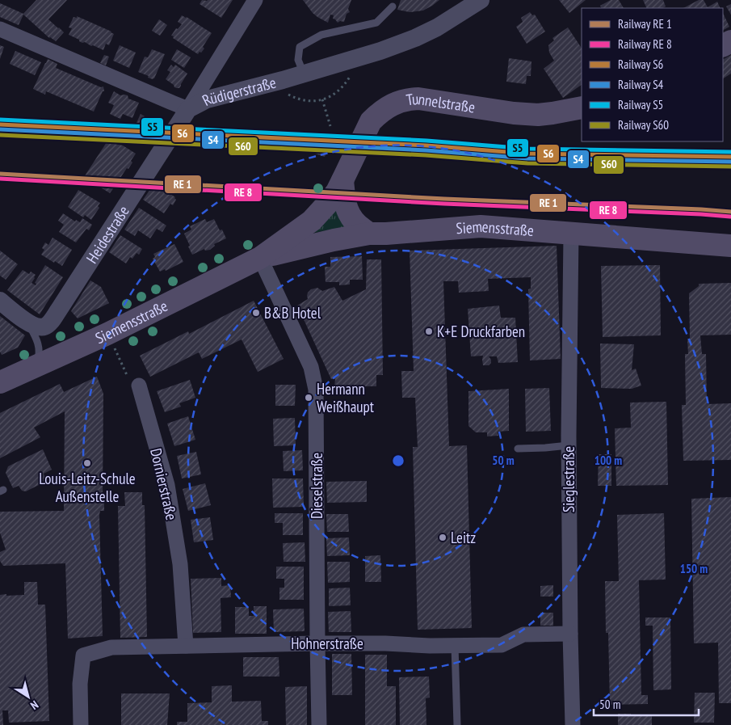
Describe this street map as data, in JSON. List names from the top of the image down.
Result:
{
  "streets": {
    "main road": ["Tunnelstraße", "Siemensstraße"],
    "street": [
      "Rüdigerstraße",
      "Heidestraße",
      "Sieglestraße",
      "Dornierstraße",
      "Dieselstraße",
      "Hohnerstraße"
    ]
  },
  "crossings": [
    ["Rüdigerstraße", "Heidestraße"],
    ["Tunnelstraße", "Siemensstraße"],
    ["Siemensstraße", "Sieglestraße"],
    ["Siemensstraße", "Dieselstraße"],
    ["Sieglestraße", "Hohnerstraße"],
    ["Dornierstraße", "Hohnerstraße"],
    ["Dieselstraße", "Hohnerstraße"]
  ],
  "places": [
    "B&B Hotel",
    "K+E Druckfarben",
    "Hermann Weißhaupt",
    "Louis-Leitz-Schule Außenstelle",
    "Leitz"
  ],
  "lines": [
    "rail line S5",
    "rail line S6",
    "rail line S4",
    "rail line S60"
  ],
  "legend": [
    "Railway RE 1",
    "Railway RE 8",
    "Railway S6",
    "Railway S4",
    "Railway S5",
    "Railway S60"
  ],
  "scale_bar": "50 m",
  "north": "bottom right",
  "rings": ["50 m", "100 m", "150 m"]
}
